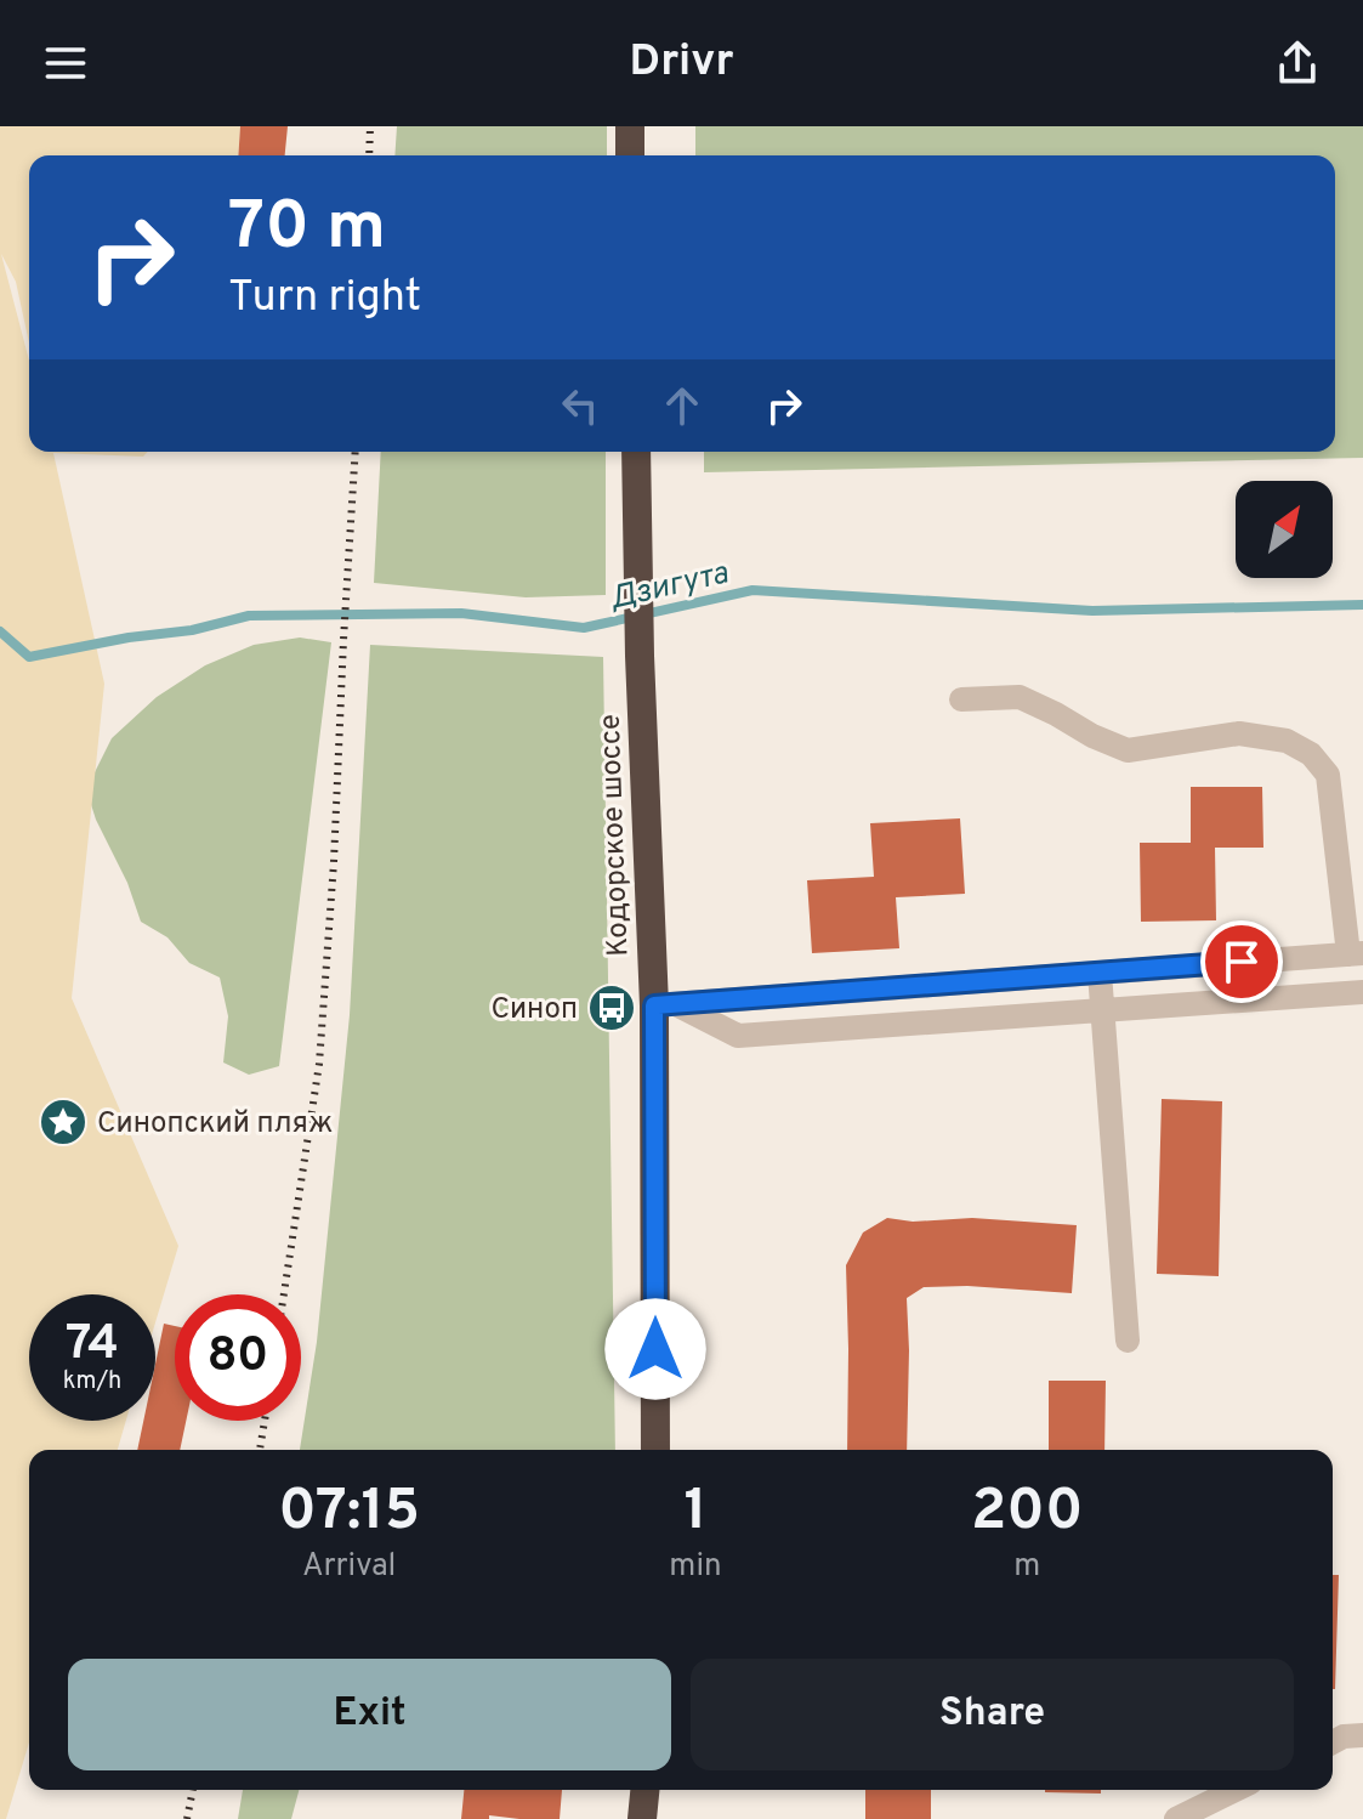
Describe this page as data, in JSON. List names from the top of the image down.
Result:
{
  "streets": {
    "highway": ["Кодорское шоссе"]
  },
  "water": ["Дзигута"],
  "places": {
    "bus stop": ["Синоп"],
    "place": ["Синопский пляж"]
  },
  "north": "top right",
  "page": {
    "header": "Drivr",
    "turn": ["70 m", "Turn right"],
    "speed": "74 km/h",
    "limit": "80",
    "eta": [
      "07:15",
      "Arrival",
      "1",
      "min",
      "200",
      "m"
    ],
    "buttons": ["Exit", "Share"]
  }
}
